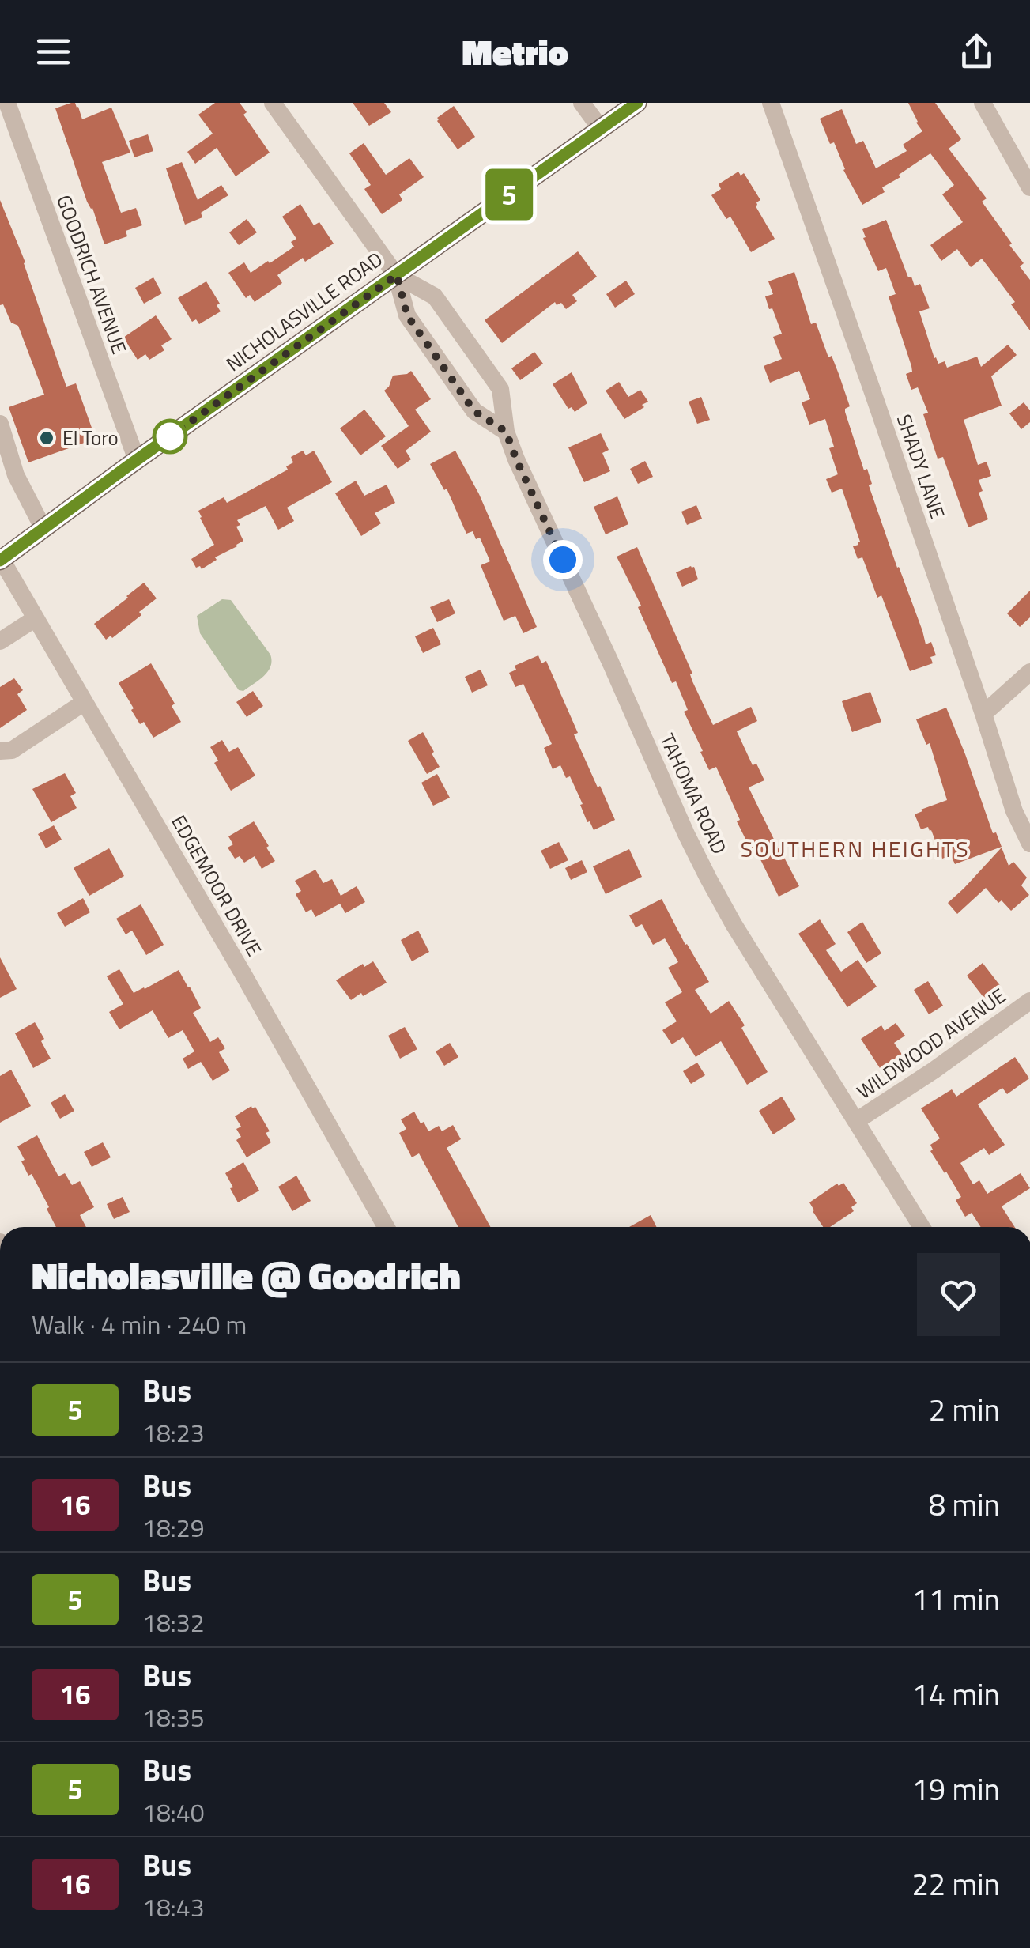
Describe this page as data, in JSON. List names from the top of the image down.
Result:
{
  "streets": {
    "main road": ["NICHOLASVILLE ROAD"],
    "street": [
      "GOODRICH AVENUE",
      "SHADY LANE",
      "TAHOMA ROAD",
      "EDGEMOOR DRIVE",
      "WILDWOOD AVENUE"
    ]
  },
  "crossings": [
    ["GOODRICH AVENUE", "NICHOLASVILLE ROAD"],
    ["NICHOLASVILLE ROAD", "TAHOMA ROAD"],
    ["NICHOLASVILLE ROAD", "EDGEMOOR DRIVE"],
    ["TAHOMA ROAD", "WILDWOOD AVENUE"]
  ],
  "districts": ["SOUTHERN HEIGHTS"],
  "places": ["El Toro"],
  "lines": ["bus line 5"],
  "page": {
    "header": "Metrio",
    "on_map": "5",
    "heading": ["Nicholasville @ Goodrich", "Walk · 4 min · 240 m"],
    "list": [
      {
        "mark": "5",
        "name": "Bus",
        "note": "18:23",
        "value": "2 min"
      },
      {
        "mark": "16",
        "name": "Bus",
        "note": "18:29",
        "value": "8 min"
      },
      {
        "mark": "5",
        "name": "Bus",
        "note": "18:32",
        "value": "11 min"
      },
      {
        "mark": "16",
        "name": "Bus",
        "note": "18:35",
        "value": "14 min"
      },
      {
        "mark": "5",
        "name": "Bus",
        "note": "18:40",
        "value": "19 min"
      },
      {
        "mark": "16",
        "name": "Bus",
        "note": "18:43",
        "value": "22 min"
      }
    ]
  }
}
